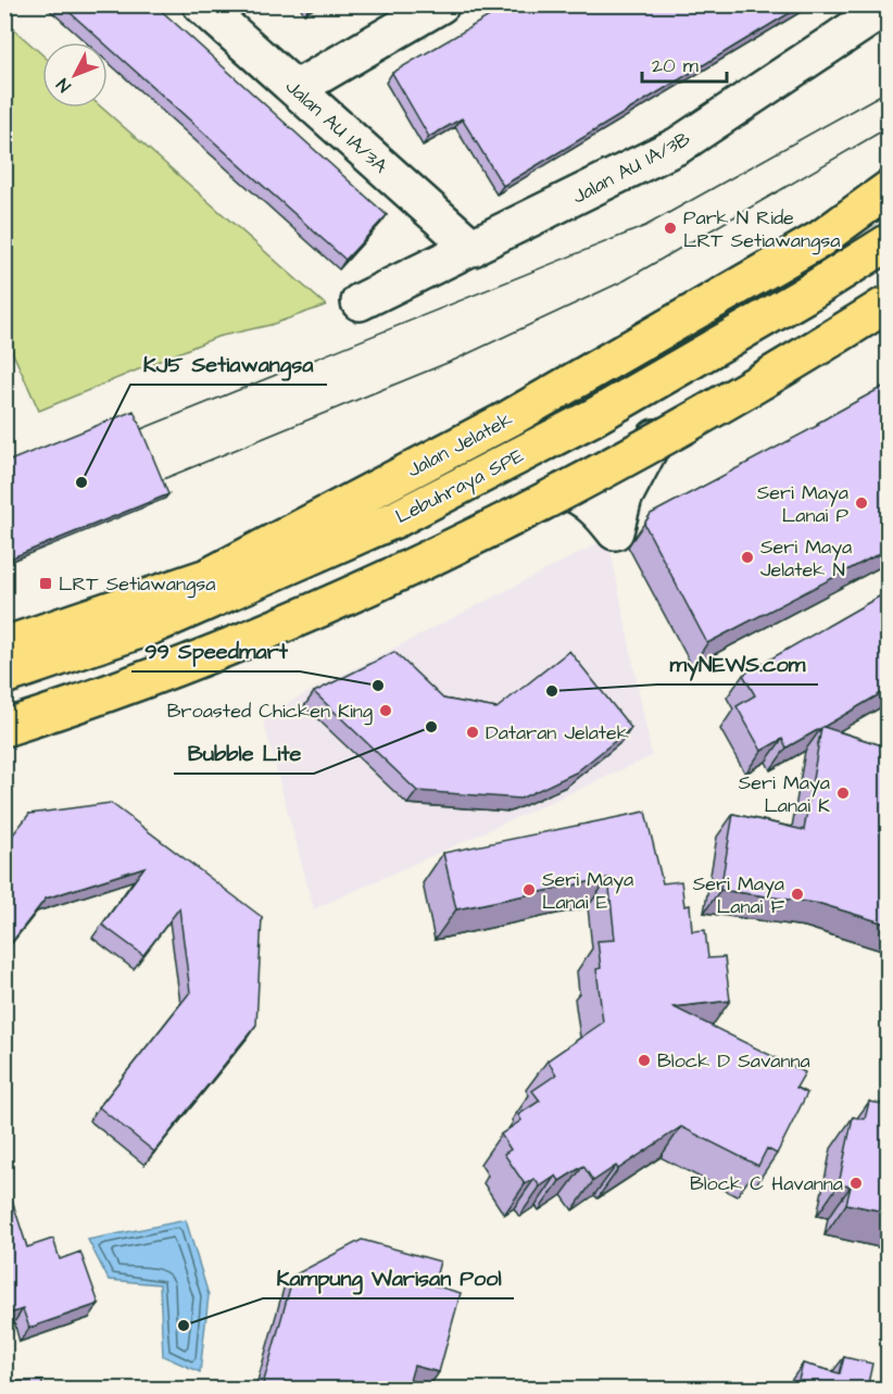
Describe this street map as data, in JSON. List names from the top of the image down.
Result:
{
  "streets": {
    "main road": ["Jalan Jelatek", "Lebuhraya SPE"],
    "street": ["Jalan AU 1A/3A", "Jalan AU 1A/3B"]
  },
  "crossings": [
    ["Jalan AU 1A/3A", "Jalan AU 1A/3B"]
  ],
  "places": {
    "other": [
      "Park N Ride LRT Setiawangsa",
      "KJ5 Setiawangsa",
      "Seri Maya Lanai P",
      "Seri Maya Jelatek N",
      "99 Speedmart",
      "myNEWS.com",
      "Broasted Chicken King",
      "Bubble Lite",
      "Dataran Jelatek",
      "Seri Maya Lanai K",
      "Seri Maya Lanai E",
      "Seri Maya Lanai F",
      "Block D Savanna",
      "Block C Havanna",
      "Kampung Warisan Pool"
    ],
    "transit": ["LRT Setiawangsa"]
  },
  "scale_bar": "20 m",
  "north": "bottom left"
}
